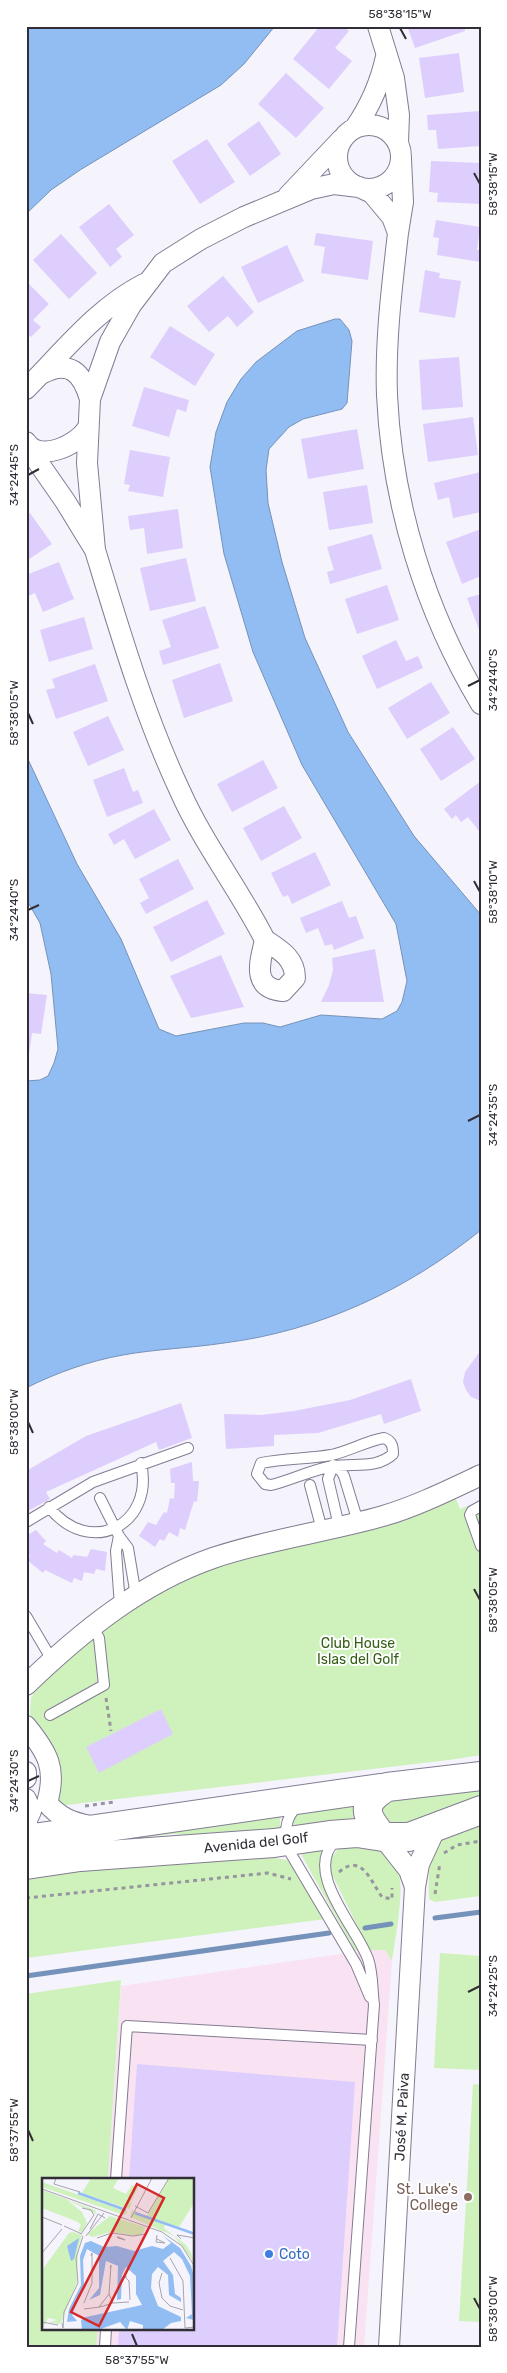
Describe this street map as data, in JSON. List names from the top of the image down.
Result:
{
  "streets": {
    "street": ["Avenida del Golf", "José M. Paiva"]
  },
  "crossings": [
    ["Avenida del Golf", "José M. Paiva"]
  ],
  "parks": ["Club House Islas del Golf"],
  "places": ["St. Luke's College", "Coto"],
  "coordinates": [
    "58°38'15\"W",
    "34°24'45\"S",
    "34°24'40\"S",
    "58°38'05\"W",
    "58°38'10\"W",
    "34°24'35\"S",
    "58°38'00\"W",
    "34°24'30\"S",
    "34°24'25\"S",
    "58°37'55\"W"
  ]
}
